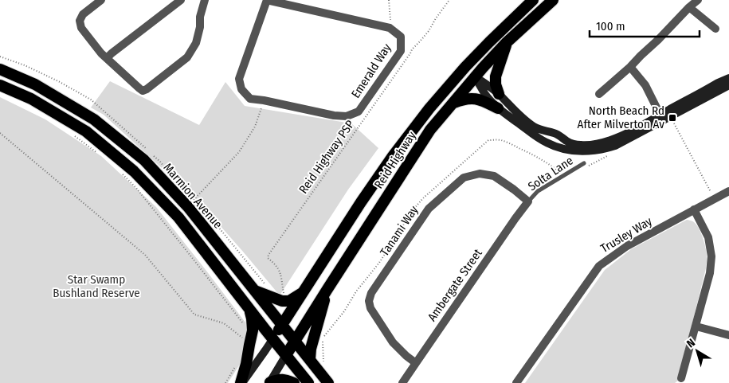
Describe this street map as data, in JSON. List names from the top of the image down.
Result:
{
  "streets": {
    "highway": ["Reid Highway", "Marmion Avenue"],
    "street": [
      "Emerald Way",
      "Tanami Way",
      "Trusley Way",
      "Ambergate Street"
    ],
    "lane": ["Solta Lane"],
    "path": ["Reid Highway PSP"]
  },
  "crossings": [
    ["Reid Highway", "Marmion Avenue"],
    ["Solta Lane", "Tanami Way"],
    ["Solta Lane", "Ambergate Street"],
    ["Tanami Way", "Ambergate Street"]
  ],
  "parks": ["Star Swamp Bushland Reserve"],
  "places": {
    "transit": ["North Beach Rd After Milverton Av"]
  },
  "scale_bar": "100 m",
  "north": "top left"
}
